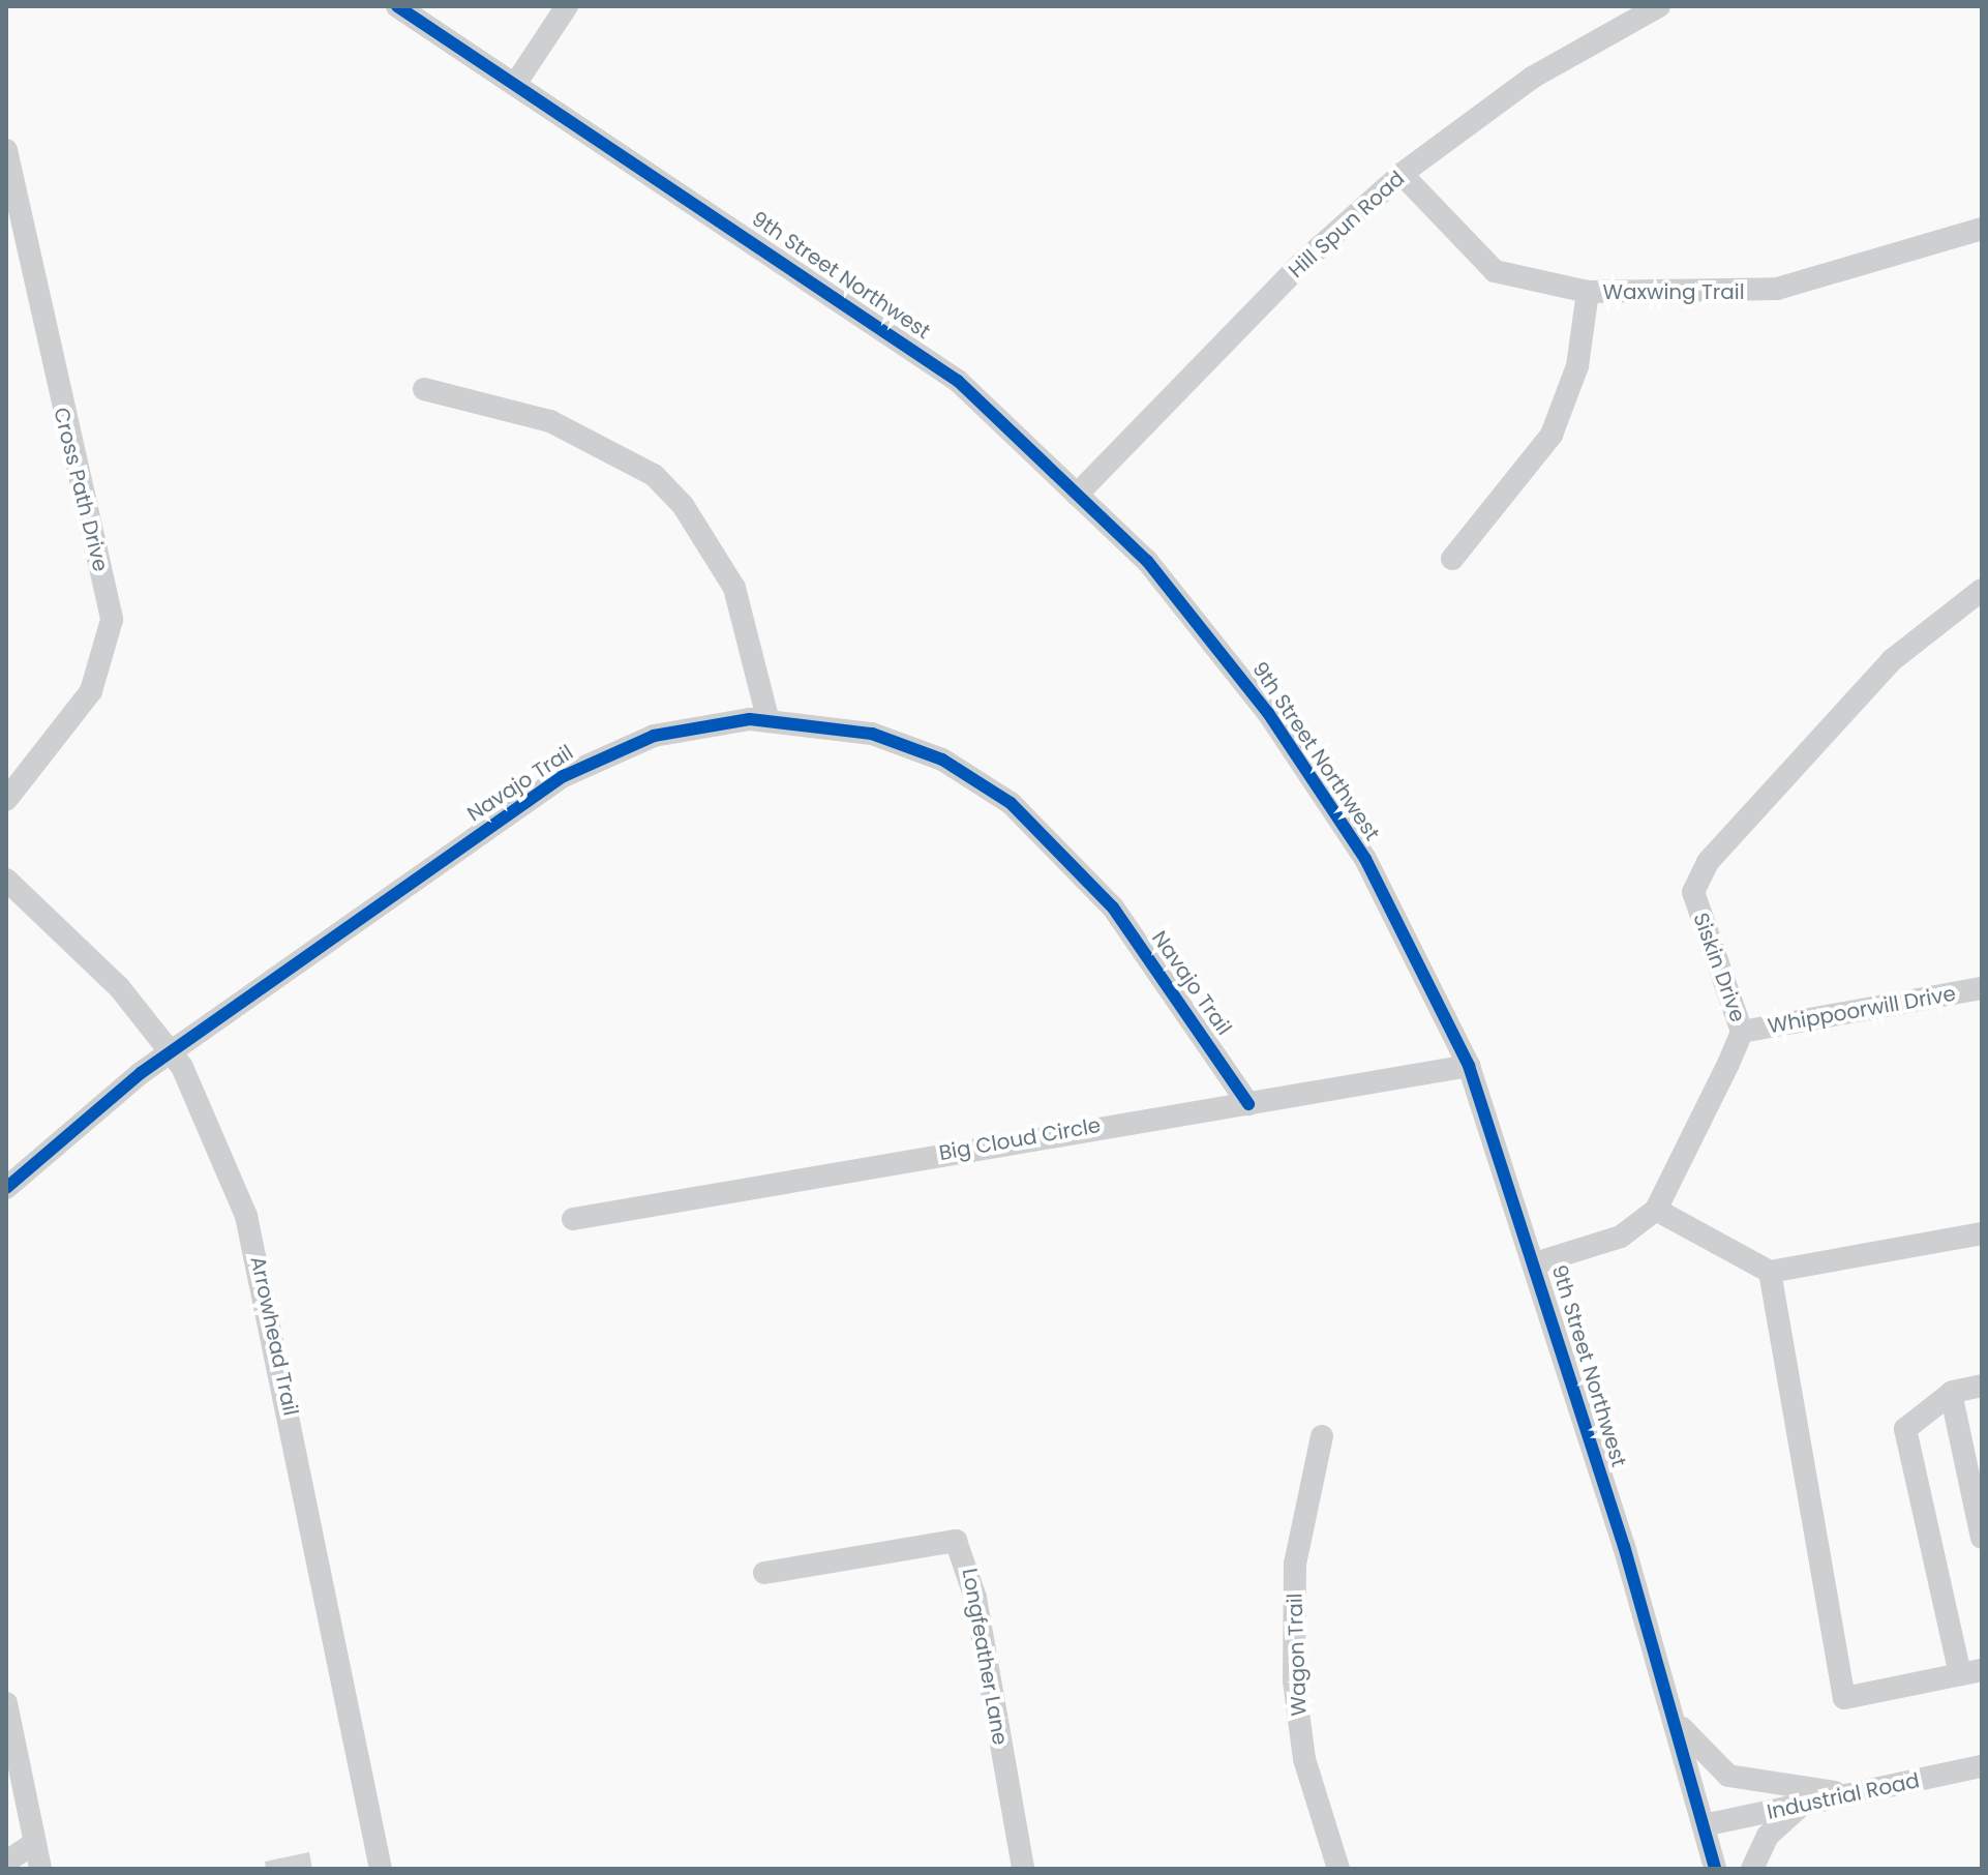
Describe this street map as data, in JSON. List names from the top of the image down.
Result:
{
  "streets": {
    "street": [
      "Hill Spun Road",
      "9th Street Northwest",
      "Waxwing Trail",
      "Cross Path Drive",
      "Navajo Trail",
      "Siskin Drive",
      "Whippoorwill Drive",
      "Big Cloud Circle",
      "Arrowhead Trail",
      "Wagon Trail",
      "Longfeather Lane",
      "Industrial Road"
    ]
  },
  "crossings": [
    ["Hill Spun Road", "9th Street Northwest"],
    ["Hill Spun Road", "Waxwing Trail"],
    ["9th Street Northwest", "Siskin Drive"],
    ["9th Street Northwest", "Big Cloud Circle"],
    ["9th Street Northwest", "Industrial Road"],
    ["Navajo Trail", "Big Cloud Circle"],
    ["Navajo Trail", "Arrowhead Trail"],
    ["Siskin Drive", "Whippoorwill Drive"]
  ]
}
